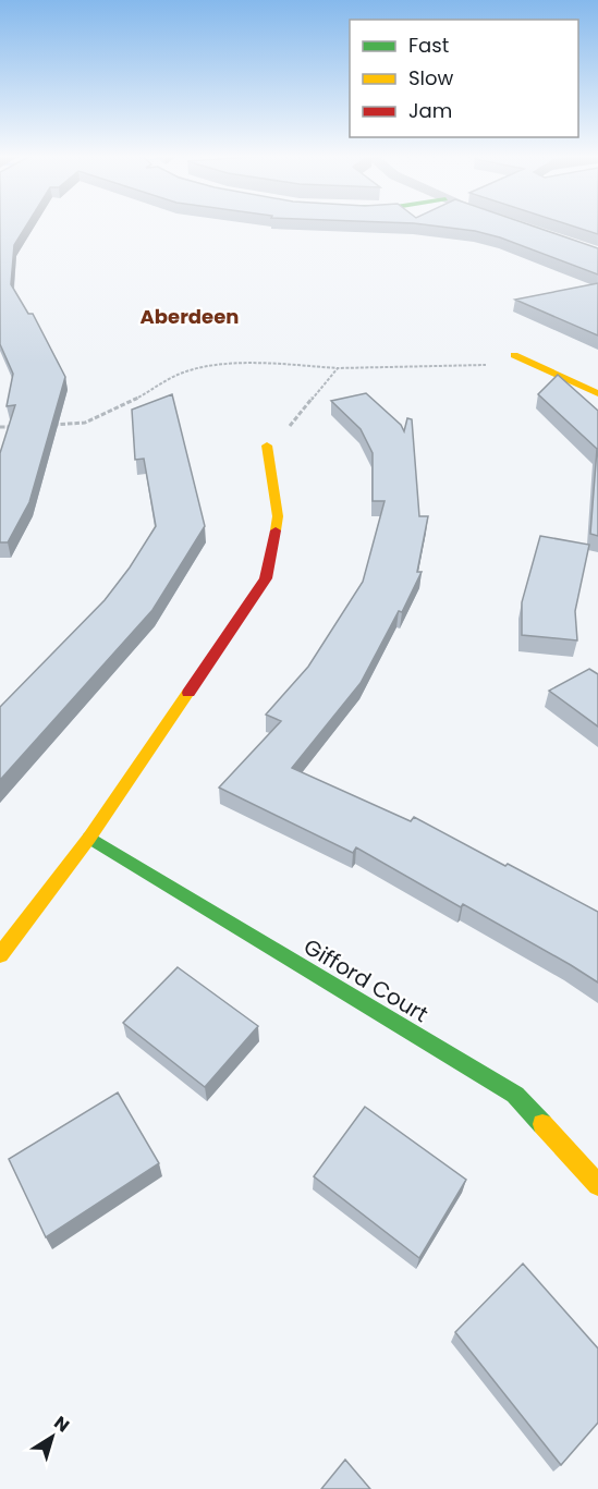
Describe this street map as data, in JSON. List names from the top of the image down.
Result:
{
  "streets": {
    "street": ["Gifford Court"]
  },
  "districts": ["Aberdeen"],
  "legend": ["Fast", "Slow", "Jam"],
  "north": "top right"
}
